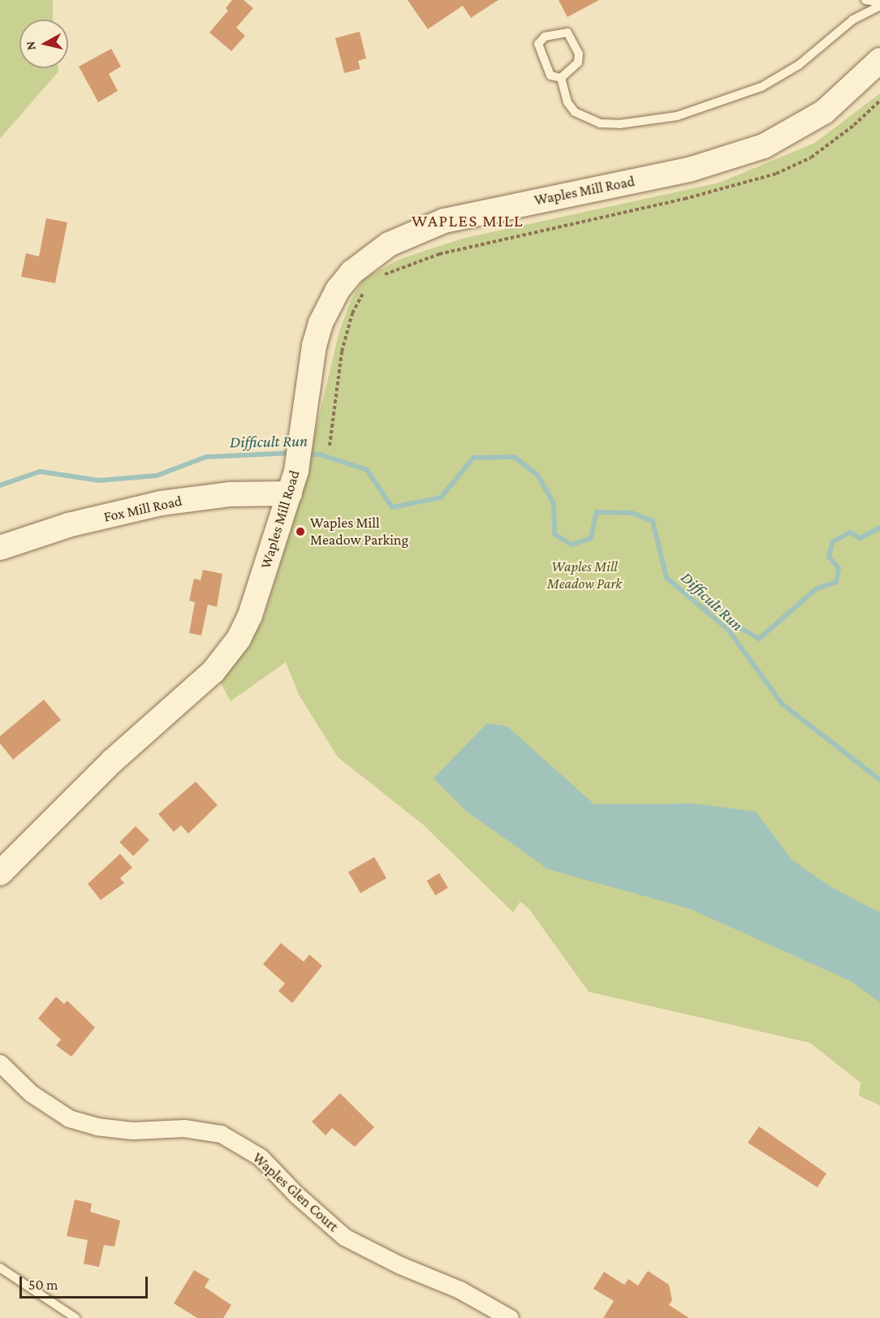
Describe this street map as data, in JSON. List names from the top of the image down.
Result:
{
  "streets": {
    "main road": ["Waples Mill Road", "Fox Mill Road"],
    "street": ["Waples Glen Court"]
  },
  "crossings": [
    ["Waples Mill Road", "Fox Mill Road"]
  ],
  "districts": ["WAPLES MILL"],
  "water": ["Difficult Run"],
  "parks": ["Waples Mill Meadow Park"],
  "places": ["Waples Mill Meadow Parking"],
  "scale_bar": "50 m",
  "north": "left"
}
